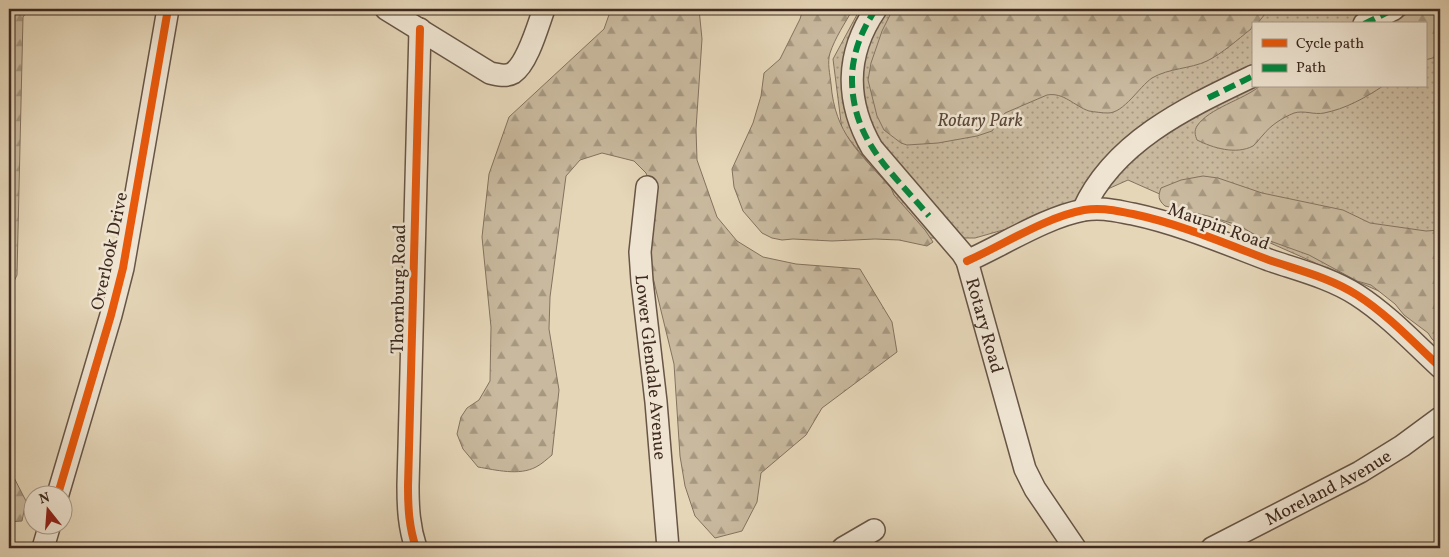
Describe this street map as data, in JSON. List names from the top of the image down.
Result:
{
  "streets": {
    "street": [
      "Maupin Road",
      "Overlook Drive",
      "Thornburg Road",
      "Rotary Road",
      "Lower Glendale Avenue",
      "Moreland Avenue"
    ]
  },
  "crossings": [
    ["Maupin Road", "Rotary Road"]
  ],
  "parks": ["Rotary Park"],
  "legend": ["Cycle path", "Path"],
  "north": "top"
}
